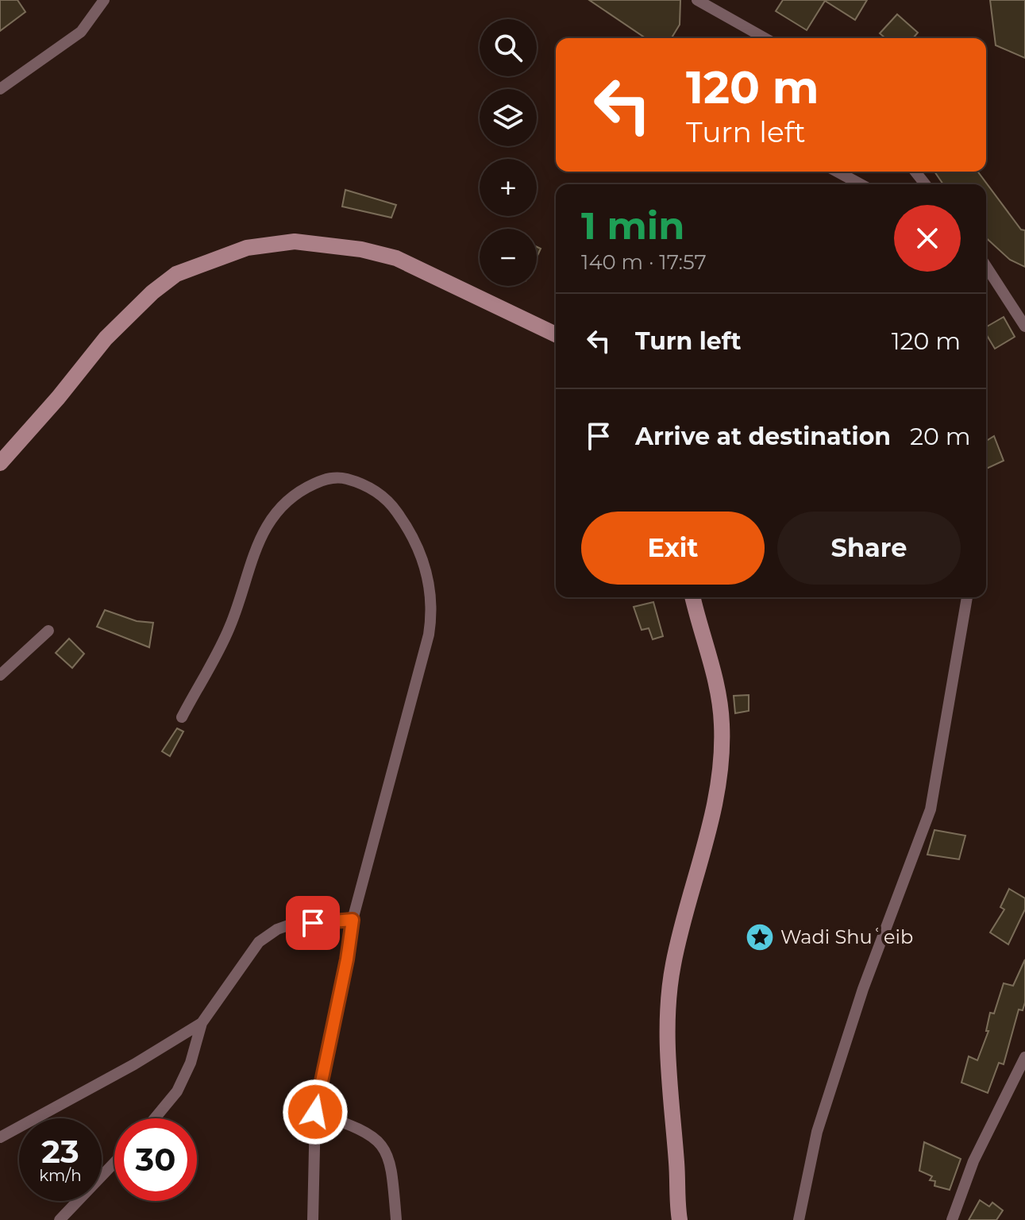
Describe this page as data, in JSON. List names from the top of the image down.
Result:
{
  "places": {
    "place": ["Wadi Shuʿeib"]
  },
  "page": {
    "map_buttons": ["+", "−"],
    "turn": ["120 m", "Turn left"],
    "heading": ["1 min", "140 m · 17:57"],
    "list": [
      {
        "name": "Turn left",
        "value": "120 m"
      },
      {
        "name": "Arrive at destination",
        "value": "20 m"
      }
    ],
    "buttons": ["Exit", "Share"],
    "speed": "23 km/h",
    "limit": "30"
  }
}
